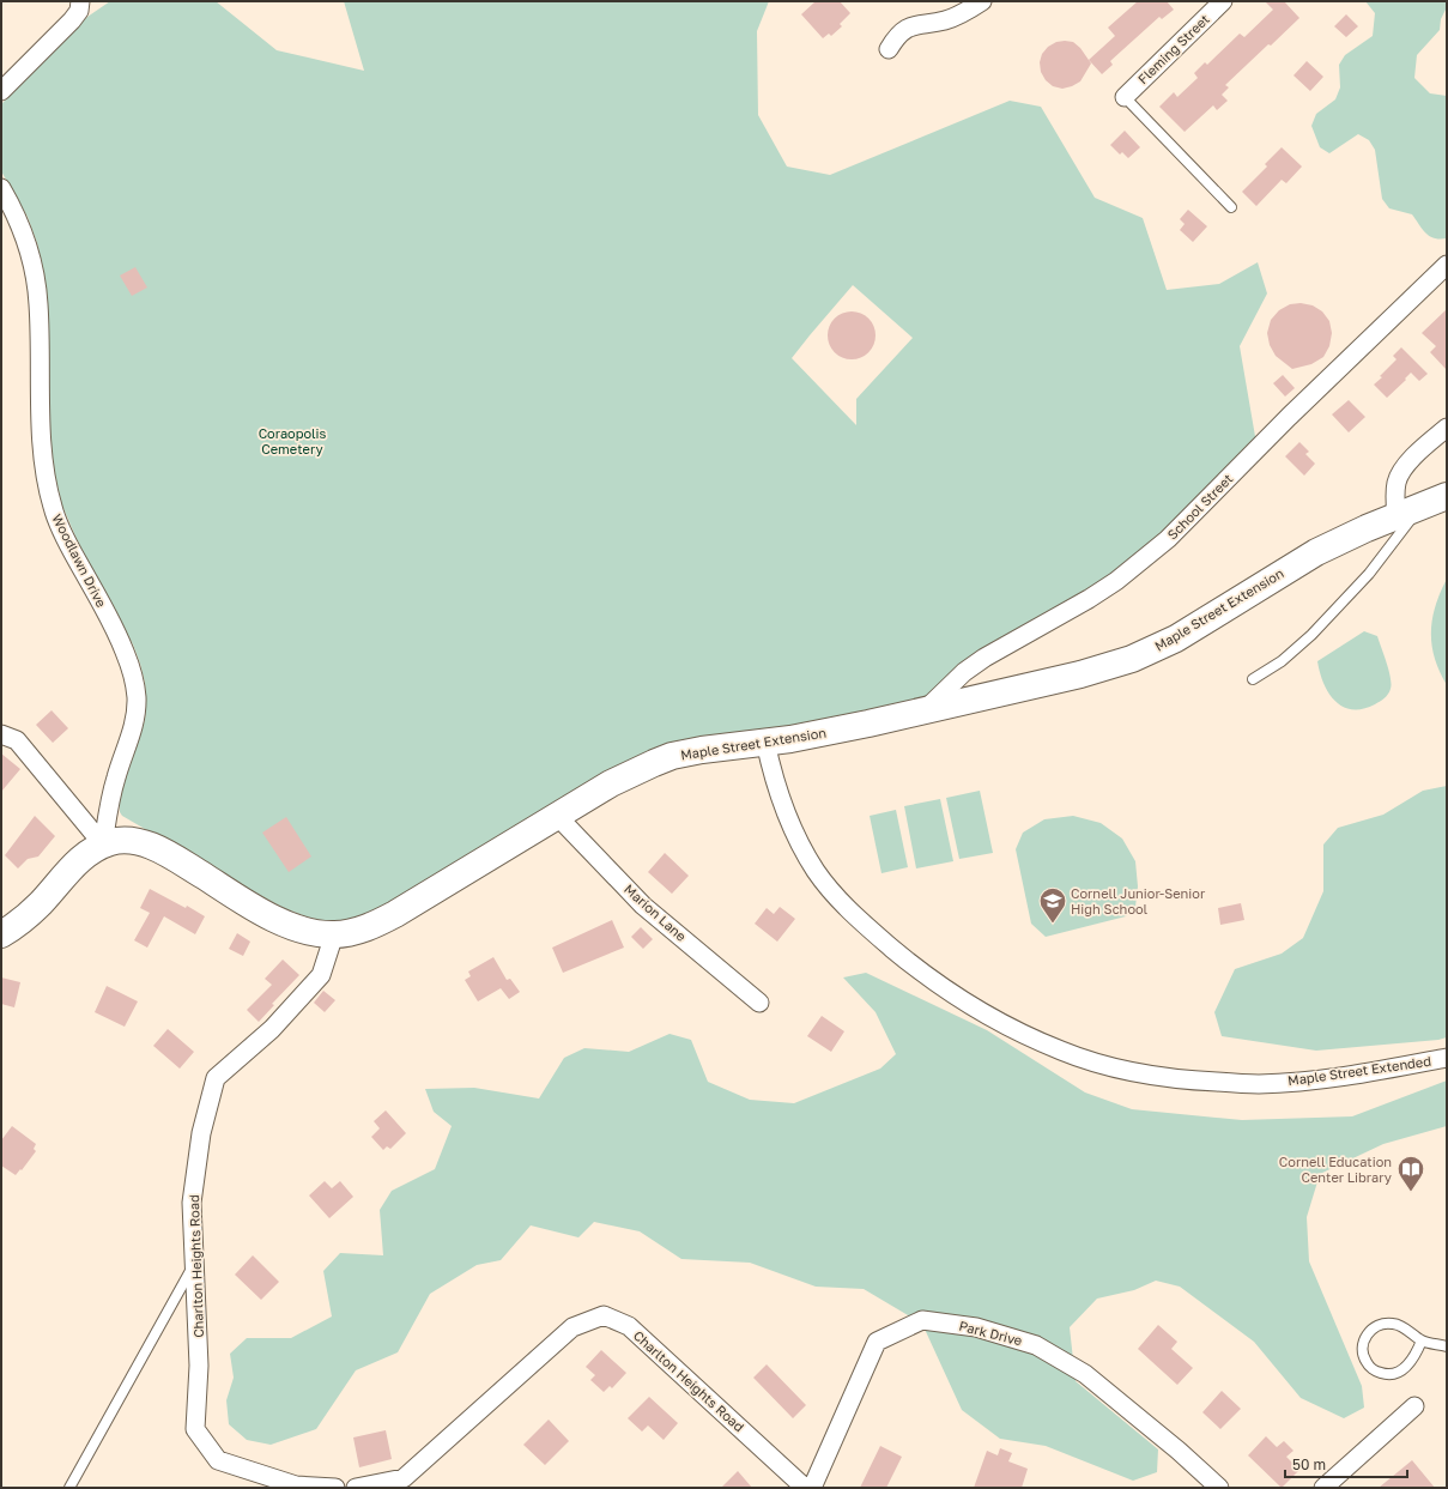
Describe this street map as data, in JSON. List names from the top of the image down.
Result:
{
  "streets": {
    "street": [
      "Fleming Street",
      "School Street",
      "Woodlawn Drive",
      "Maple Street Extension",
      "Marion Lane",
      "Maple Street Extended",
      "Charlton Heights Road",
      "Park Drive"
    ]
  },
  "crossings": [
    ["School Street", "Maple Street Extension"],
    ["Woodlawn Drive", "Maple Street Extension"],
    ["Maple Street Extension", "Marion Lane"],
    ["Maple Street Extension", "Maple Street Extended"],
    ["Maple Street Extension", "Charlton Heights Road"]
  ],
  "parks": ["Coraopolis Cemetery"],
  "places": {
    "school or university": ["Cornell Junior-Senior High School"],
    "library": ["Cornell Education Center Library"]
  },
  "scale_bar": "50 m"
}
